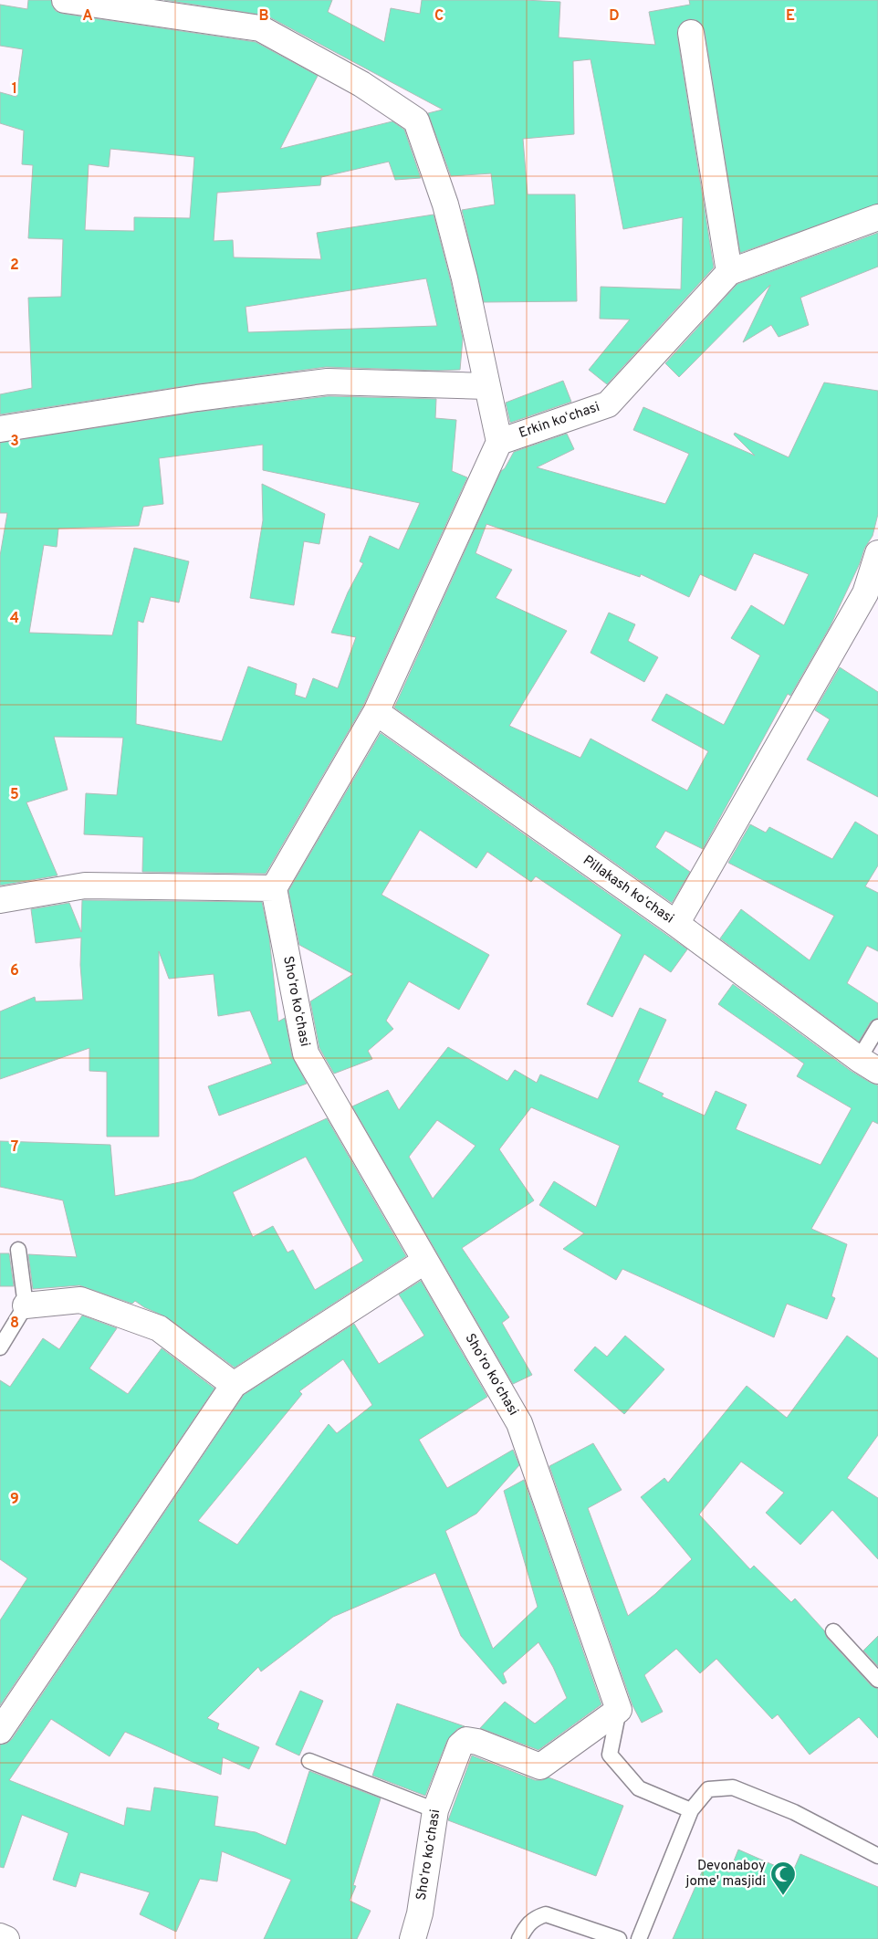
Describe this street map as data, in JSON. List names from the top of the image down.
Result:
{
  "streets": {
    "street": ["Erkin koʻchasi", "Pillakash koʻchasi", "Shoʻro koʻchasi"]
  },
  "places": {
    "mosque": ["Devonaboy jome' masjidi"]
  },
  "grid": {
    "columns": [
      "A",
      "B",
      "C",
      "D",
      "E"
    ],
    "rows": [
      "1",
      "2",
      "3",
      "4",
      "5",
      "6",
      "7",
      "8",
      "9"
    ]
  }
}
